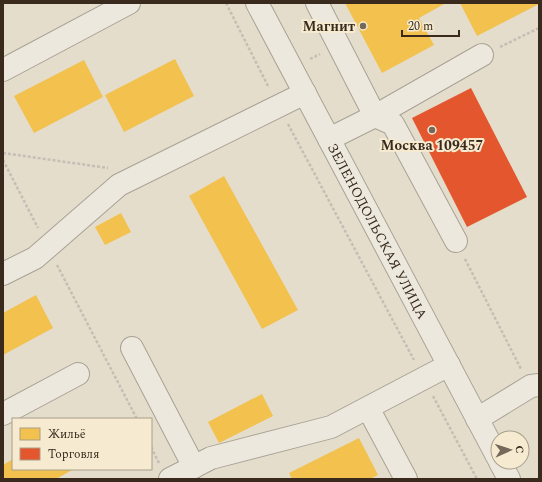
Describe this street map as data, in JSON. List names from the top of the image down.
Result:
{
  "streets": {
    "street": ["ЗЕЛЕНОДОЛЬСКАЯ УЛИЦА"]
  },
  "places": ["Магнит", "Москва 109457"],
  "legend": ["Жильё", "Торговля"],
  "scale_bar": "20 m",
  "north": "right"
}
